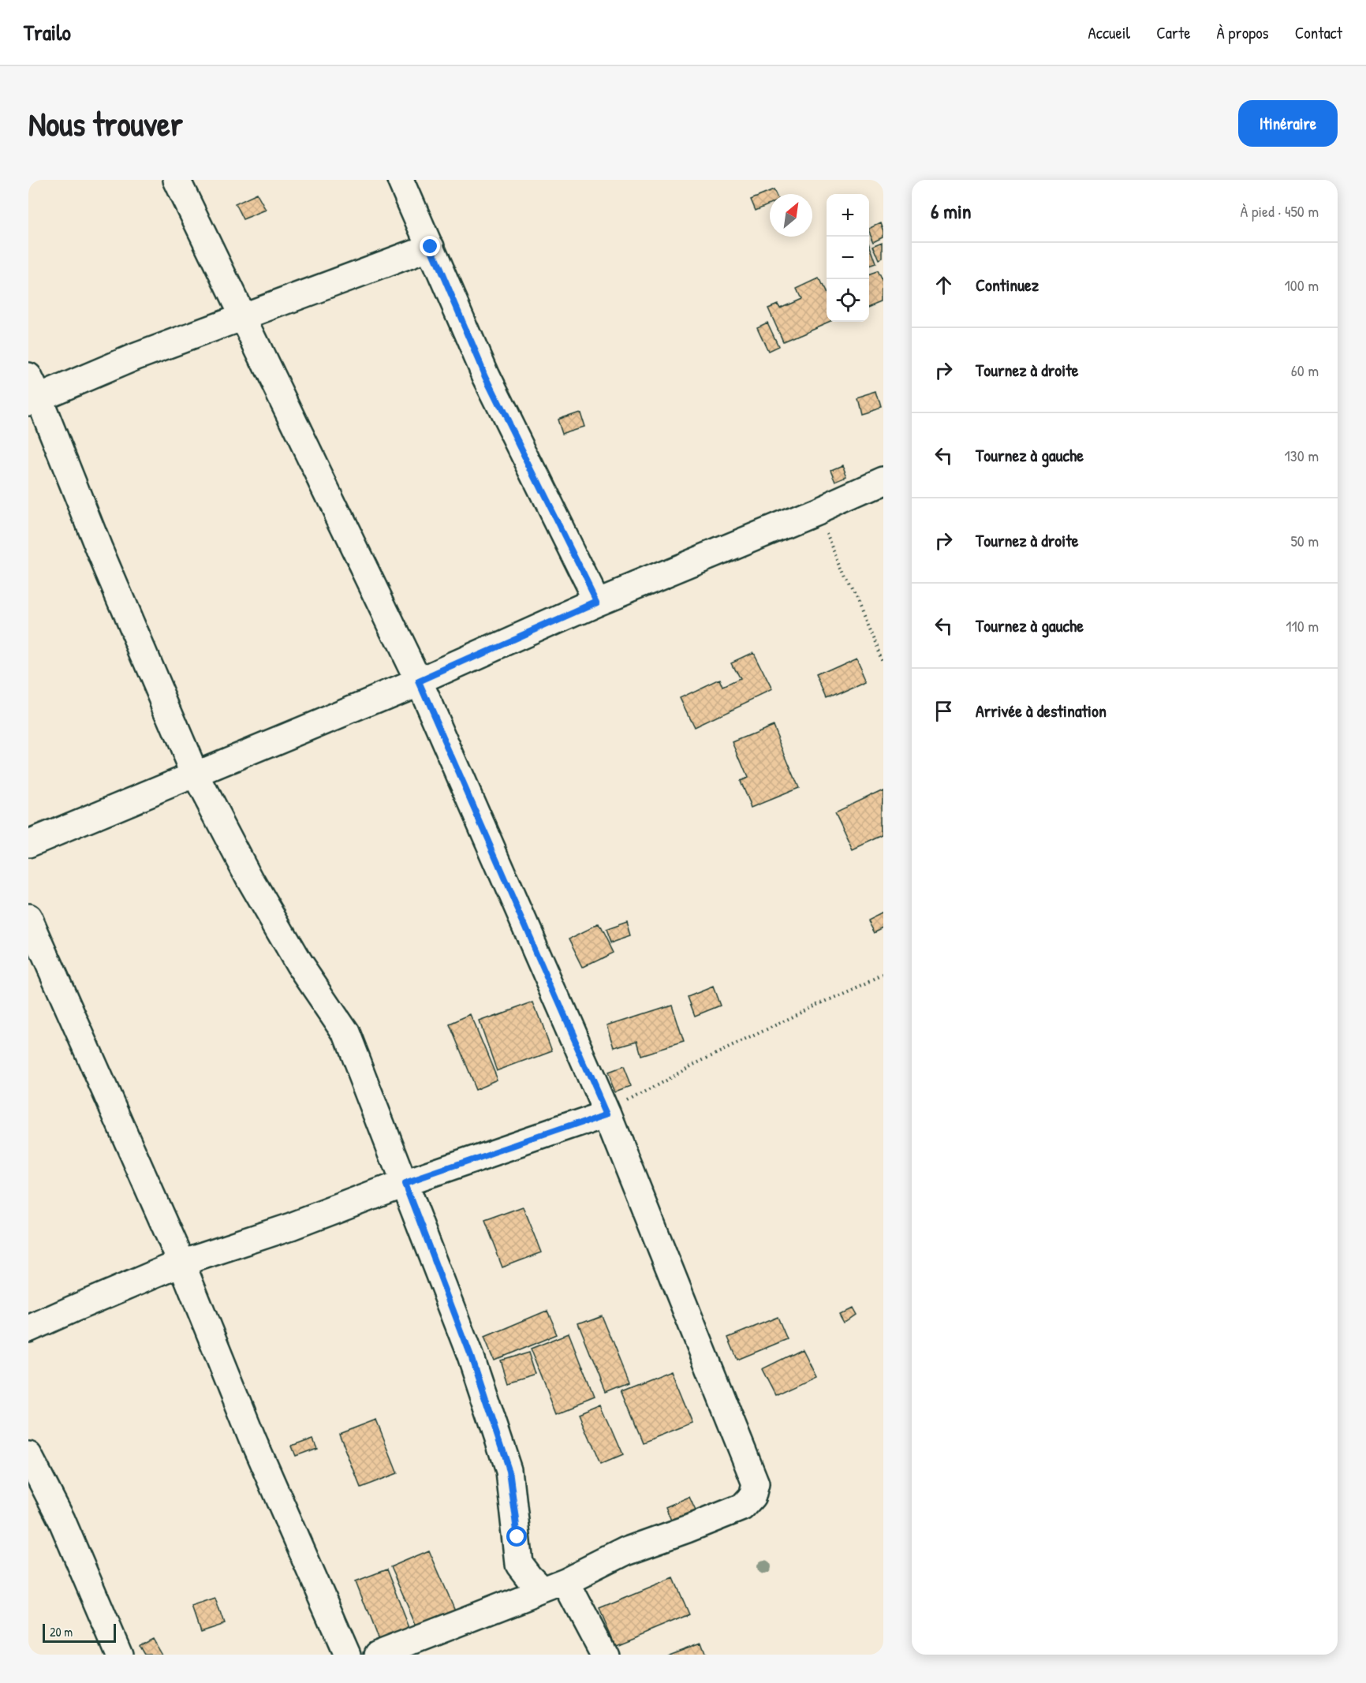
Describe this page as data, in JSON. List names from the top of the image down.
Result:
{
  "scale_bar": "20 m",
  "north": "top right",
  "page": {
    "header": "Trailo",
    "nav": [
      "Accueil",
      "Carte",
      "À propos",
      "Contact"
    ],
    "buttons": "Itinéraire",
    "title": "Nous trouver",
    "heading": ["6 min", "À pied · 450 m"],
    "map_buttons": ["+", "−"],
    "list": [
      ["Continuez", "100 m"],
      ["Tournez à droite", "60 m"],
      ["Tournez à gauche", "130 m"],
      ["Tournez à droite", "50 m"],
      ["Tournez à gauche", "110 m"],
      "Arrivée à destination"
    ],
    "scale": "20 m"
  }
}
